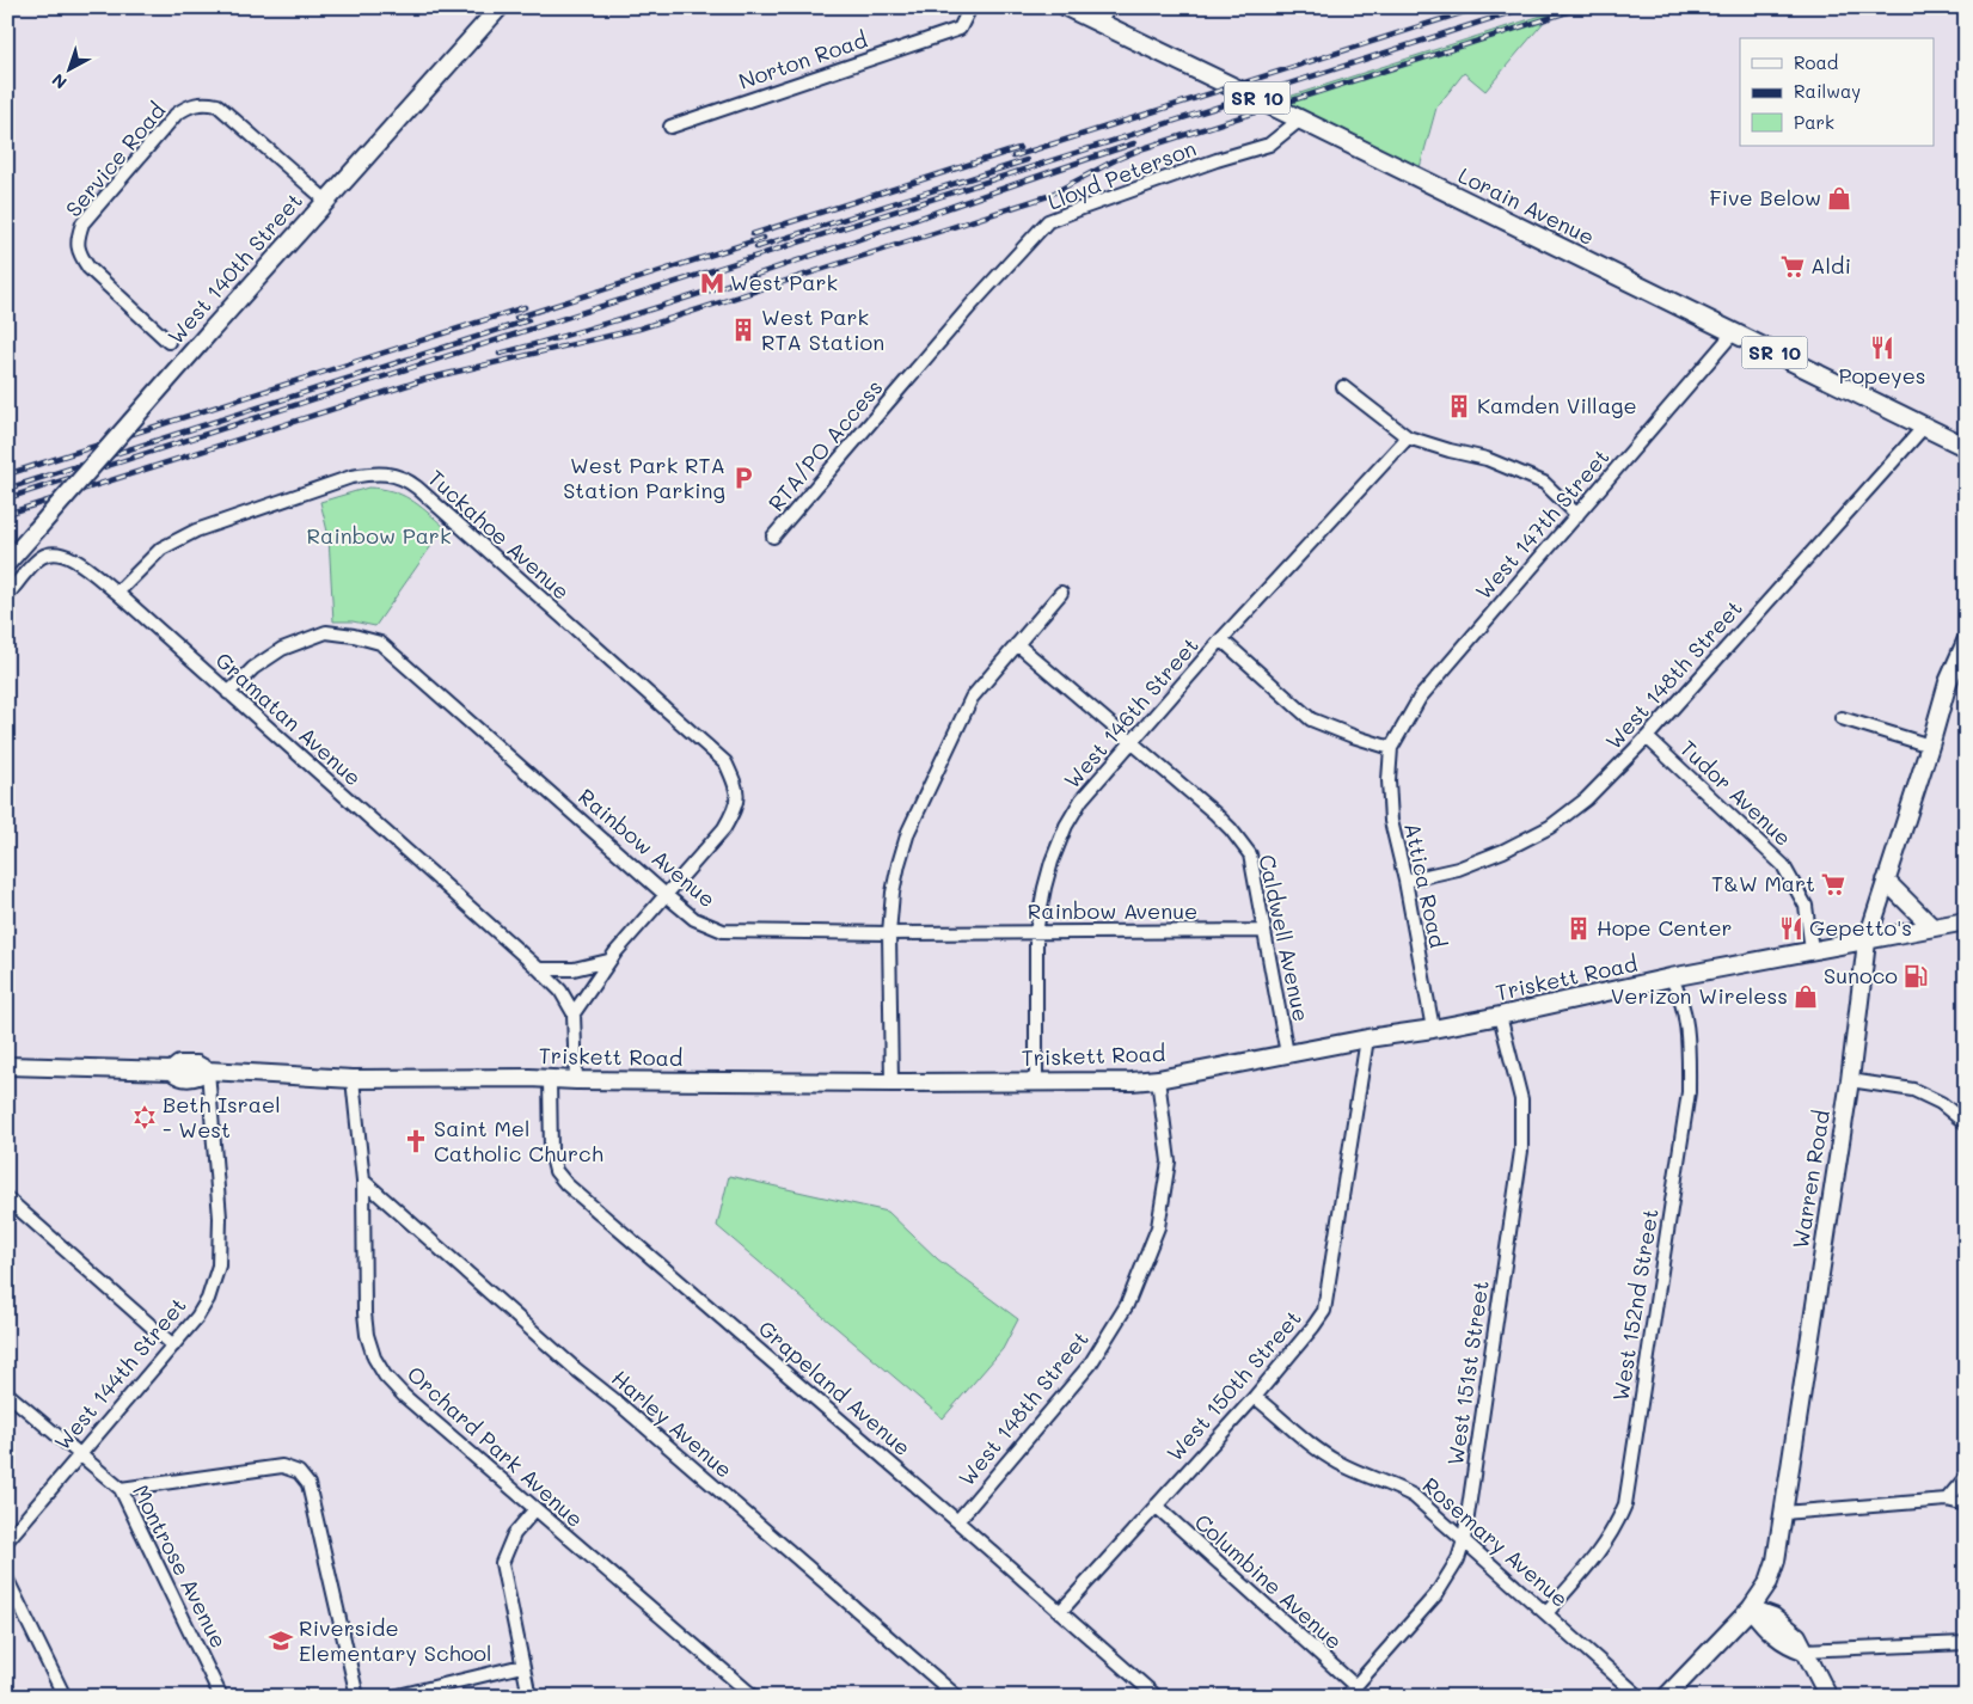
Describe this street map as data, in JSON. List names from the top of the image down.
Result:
{
  "streets": {
    "main road": [
      "SR 10",
      "Lorain Avenue",
      "West 140th Street",
      "Triskett Road",
      "Warren Road"
    ],
    "street": [
      "Norton Road",
      "Service Road",
      "Lloyd Peterson",
      "RTA/PO Access",
      "West 147th Street",
      "Tuckahoe Avenue",
      "West 148th Street",
      "West 146th Street",
      "Gramatan Avenue",
      "Tudor Avenue",
      "Rainbow Avenue",
      "Attica Road",
      "Caldwell Avenue",
      "West 152nd Street",
      "West 151st Street",
      "West 144th Street",
      "West 150th Street",
      "Grapeland Avenue",
      "Harley Avenue",
      "Orchard Park Avenue",
      "Rosemary Avenue",
      "Montrose Avenue",
      "Columbine Avenue"
    ]
  },
  "crossings": [
    ["Service Road", "West 140th Street"],
    ["Lloyd Peterson", "Lorain Avenue"],
    ["Lloyd Peterson", "RTA/PO Access"],
    ["Lorain Avenue", "West 147th Street"],
    ["Lorain Avenue", "West 148th Street"],
    ["West 147th Street", "Attica Road"],
    ["Tuckahoe Avenue", "Gramatan Avenue"],
    ["Tuckahoe Avenue", "Rainbow Avenue"],
    ["West 148th Street", "Tudor Avenue"],
    ["West 148th Street", "Attica Road"],
    ["West 148th Street", "Triskett Road"],
    ["West 148th Street", "Grapeland Avenue"],
    ["West 146th Street", "Rainbow Avenue"],
    ["West 146th Street", "Caldwell Avenue"],
    ["West 146th Street", "Triskett Road"],
    ["Gramatan Avenue", "Rainbow Avenue"],
    ["Gramatan Avenue", "Triskett Road"],
    ["Tudor Avenue", "Triskett Road"],
    ["Rainbow Avenue", "Caldwell Avenue"],
    ["Attica Road", "Triskett Road"],
    ["Caldwell Avenue", "Triskett Road"],
    ["Triskett Road", "Warren Road"],
    ["Triskett Road", "West 152nd Street"],
    ["Triskett Road", "West 151st Street"],
    ["Triskett Road", "West 144th Street"],
    ["Triskett Road", "West 150th Street"],
    ["Triskett Road", "Grapeland Avenue"],
    ["Triskett Road", "Orchard Park Avenue"],
    ["West 152nd Street", "Rosemary Avenue"],
    ["West 151st Street", "Rosemary Avenue"],
    ["West 151st Street", "Columbine Avenue"],
    ["West 144th Street", "Montrose Avenue"],
    ["West 150th Street", "Grapeland Avenue"],
    ["West 150th Street", "Rosemary Avenue"],
    ["West 150th Street", "Columbine Avenue"],
    ["Harley Avenue", "Orchard Park Avenue"]
  ],
  "parks": ["Rainbow Park"],
  "places": {
    "shop": ["Five Below", "Verizon Wireless"],
    "supermarket": ["Aldi", "T&W Mart"],
    "metro station": ["West Park"],
    "building": ["West Park RTA Station", "Kamden Village", "Hope Center"],
    "restaurant": ["Popeyes", "Gepetto's"],
    "parking": ["West Park RTA Station Parking"],
    "fuel station": ["Sunoco"],
    "synagogue": ["Beth Israel - West"],
    "church": ["Saint Mel Catholic Church"],
    "school or university": ["Riverside Elementary School"]
  },
  "legend": ["Road", "Railway", "Park"],
  "north": "bottom left"
}
